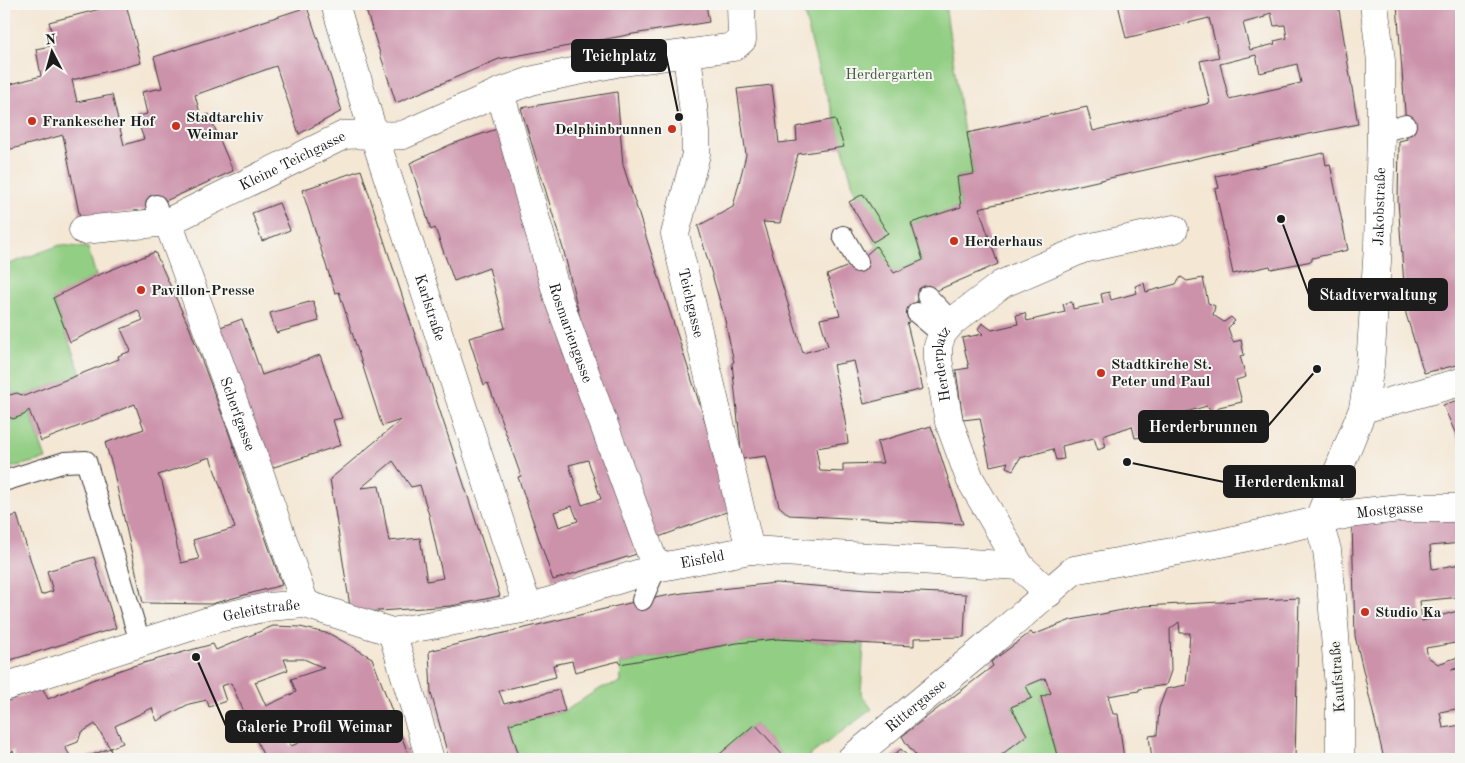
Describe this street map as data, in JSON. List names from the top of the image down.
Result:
{
  "streets": {
    "street": [
      "Kleine Teichgasse",
      "Jakobstraße",
      "Teichgasse",
      "Karlstraße",
      "Rosmariengasse",
      "Herderplatz",
      "Scherfgasse",
      "Mostgasse",
      "Eisfeld",
      "Geleitstraße",
      "Kaufstraße",
      "Rittergasse"
    ]
  },
  "crossings": [
    ["Kleine Teichgasse", "Teichgasse"],
    ["Kleine Teichgasse", "Karlstraße"],
    ["Kleine Teichgasse", "Rosmariengasse"],
    ["Kleine Teichgasse", "Scherfgasse"],
    ["Teichgasse", "Eisfeld"],
    ["Karlstraße", "Eisfeld"],
    ["Rosmariengasse", "Eisfeld"],
    ["Herderplatz", "Eisfeld"],
    ["Herderplatz", "Rittergasse"],
    ["Scherfgasse", "Geleitstraße"],
    ["Mostgasse", "Kaufstraße"],
    ["Eisfeld", "Geleitstraße"]
  ],
  "parks": ["Herdergarten"],
  "places": [
    "Teichplatz",
    "Frankescher Hof",
    "Stadtarchiv Weimar",
    "Delphinbrunnen",
    "Stadtverwaltung",
    "Herderhaus",
    "Pavillon-Presse",
    "Herderbrunnen",
    "Stadtkirche St. Peter und Paul",
    "Herderdenkmal",
    "Studio Ka",
    "Galerie Profil Weimar"
  ],
  "north": "top"
}
